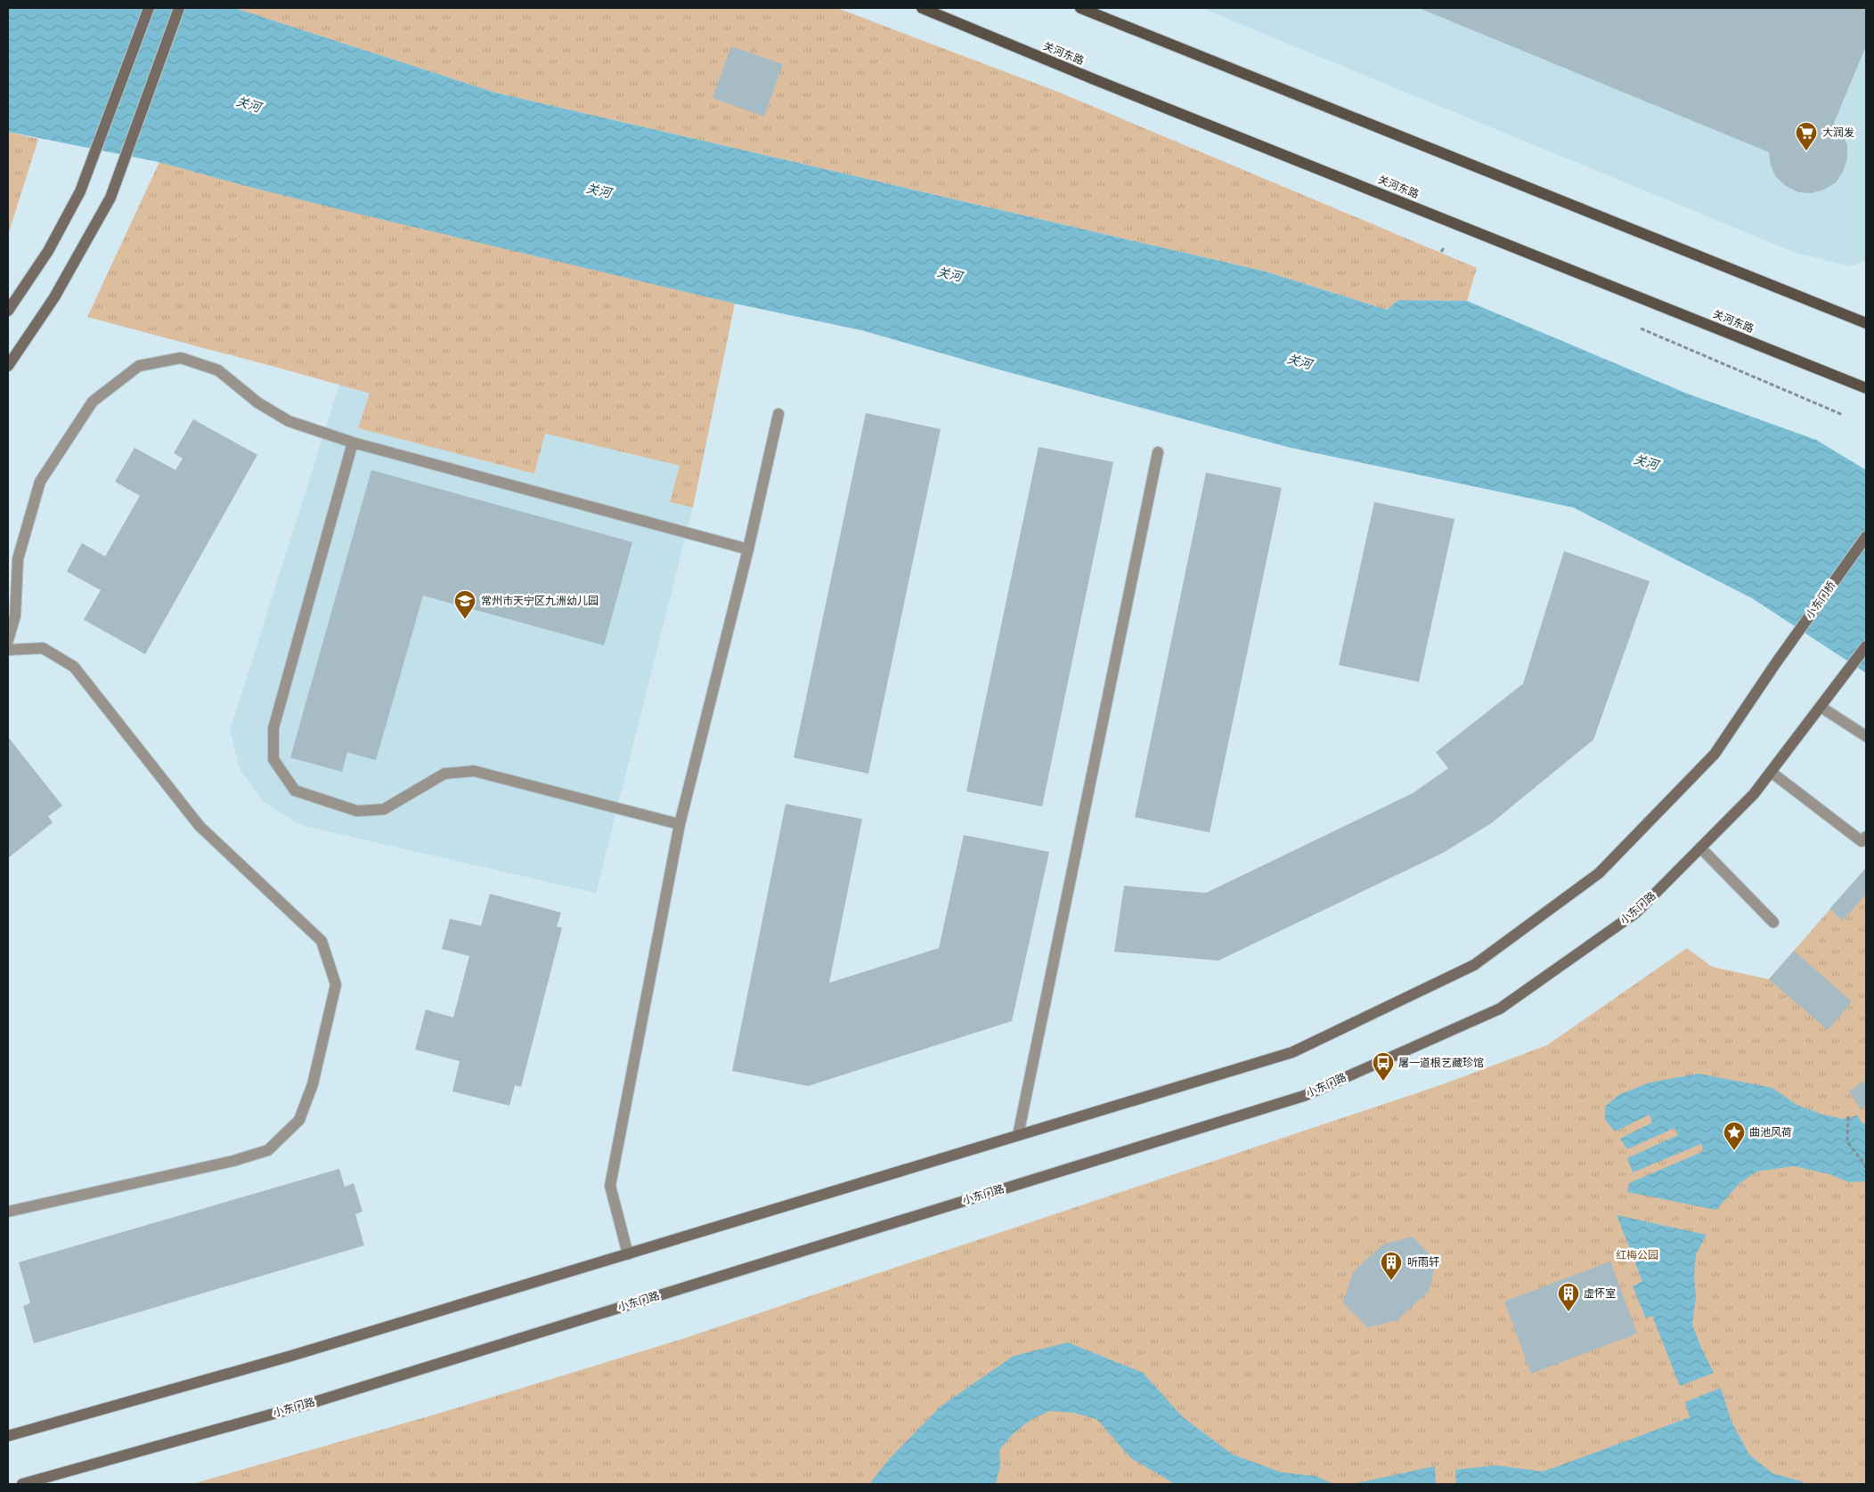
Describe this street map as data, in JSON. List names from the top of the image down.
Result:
{
  "streets": {
    "main road": ["关河东路", "小东门桥", "小东门路"]
  },
  "water": ["关河"],
  "parks": ["红梅公园"],
  "places": {
    "supermarket": ["大润发"],
    "school or university": ["常州市天宁区九洲幼儿园"],
    "bus stop": ["屠一道根艺藏珍馆"],
    "place": ["曲池风荷"],
    "building": ["听雨轩", "虚怀室"]
  }
}
